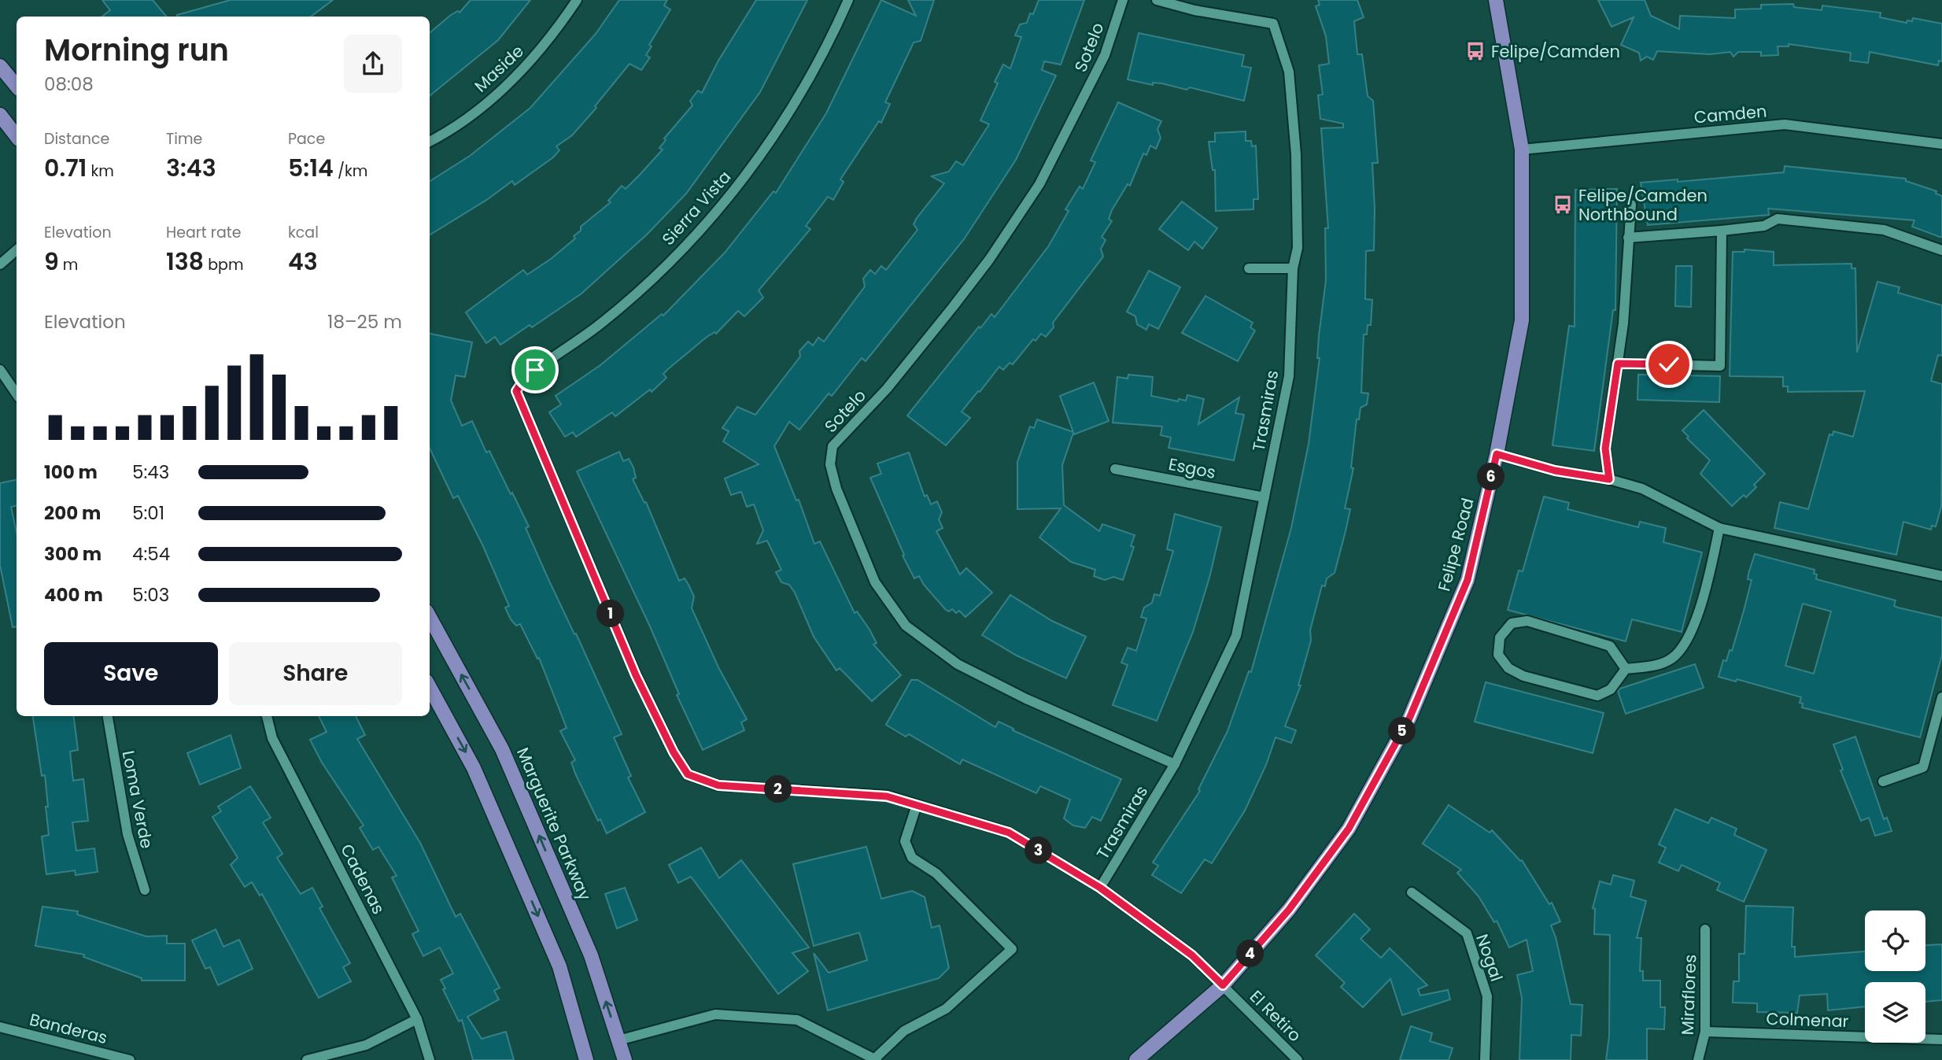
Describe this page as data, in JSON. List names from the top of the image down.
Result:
{
  "streets": {
    "main road": ["Felipe Road", "Marguerite Parkway"],
    "street": [
      "Sotelo",
      "Maside",
      "Camden",
      "Sierra Vista",
      "Trasmiras",
      "Esgos",
      "Loma Verde",
      "Cadenas",
      "Nogal",
      "Miraflores",
      "El Retiro",
      "Colmenar",
      "Banderas"
    ]
  },
  "crossings": [
    ["Sotelo", "Trasmiras"],
    ["Camden", "Felipe Road"],
    ["Sierra Vista", "El Retiro"],
    ["Trasmiras", "Esgos"],
    ["Trasmiras", "El Retiro"],
    ["Felipe Road", "El Retiro"],
    ["Miraflores", "Colmenar"]
  ],
  "places": {
    "bus stop": ["Felipe/Camden", "Felipe/Camden Northbound"]
  },
  "page": {
    "heading": ["Morning run", "08:08"],
    "stats": [
      ["Distance", "0.71 km"],
      ["Time", "3:43"],
      ["Pace", "5:14 /km"],
      ["Elevation", "9 m"],
      ["Heart rate", "138 bpm"],
      ["kcal", "43"]
    ],
    "chart": ["Elevation", "18–25 m"],
    "list": [
      {
        "name": "100 m",
        "note": "5:43"
      },
      {
        "name": "200 m",
        "note": "5:01"
      },
      {
        "name": "300 m",
        "note": "4:54"
      },
      {
        "name": "400 m",
        "note": "5:03"
      }
    ],
    "pins": [
      "6",
      "1",
      "5",
      "2",
      "3",
      "4"
    ],
    "buttons": ["Save", "Share"]
  }
}
